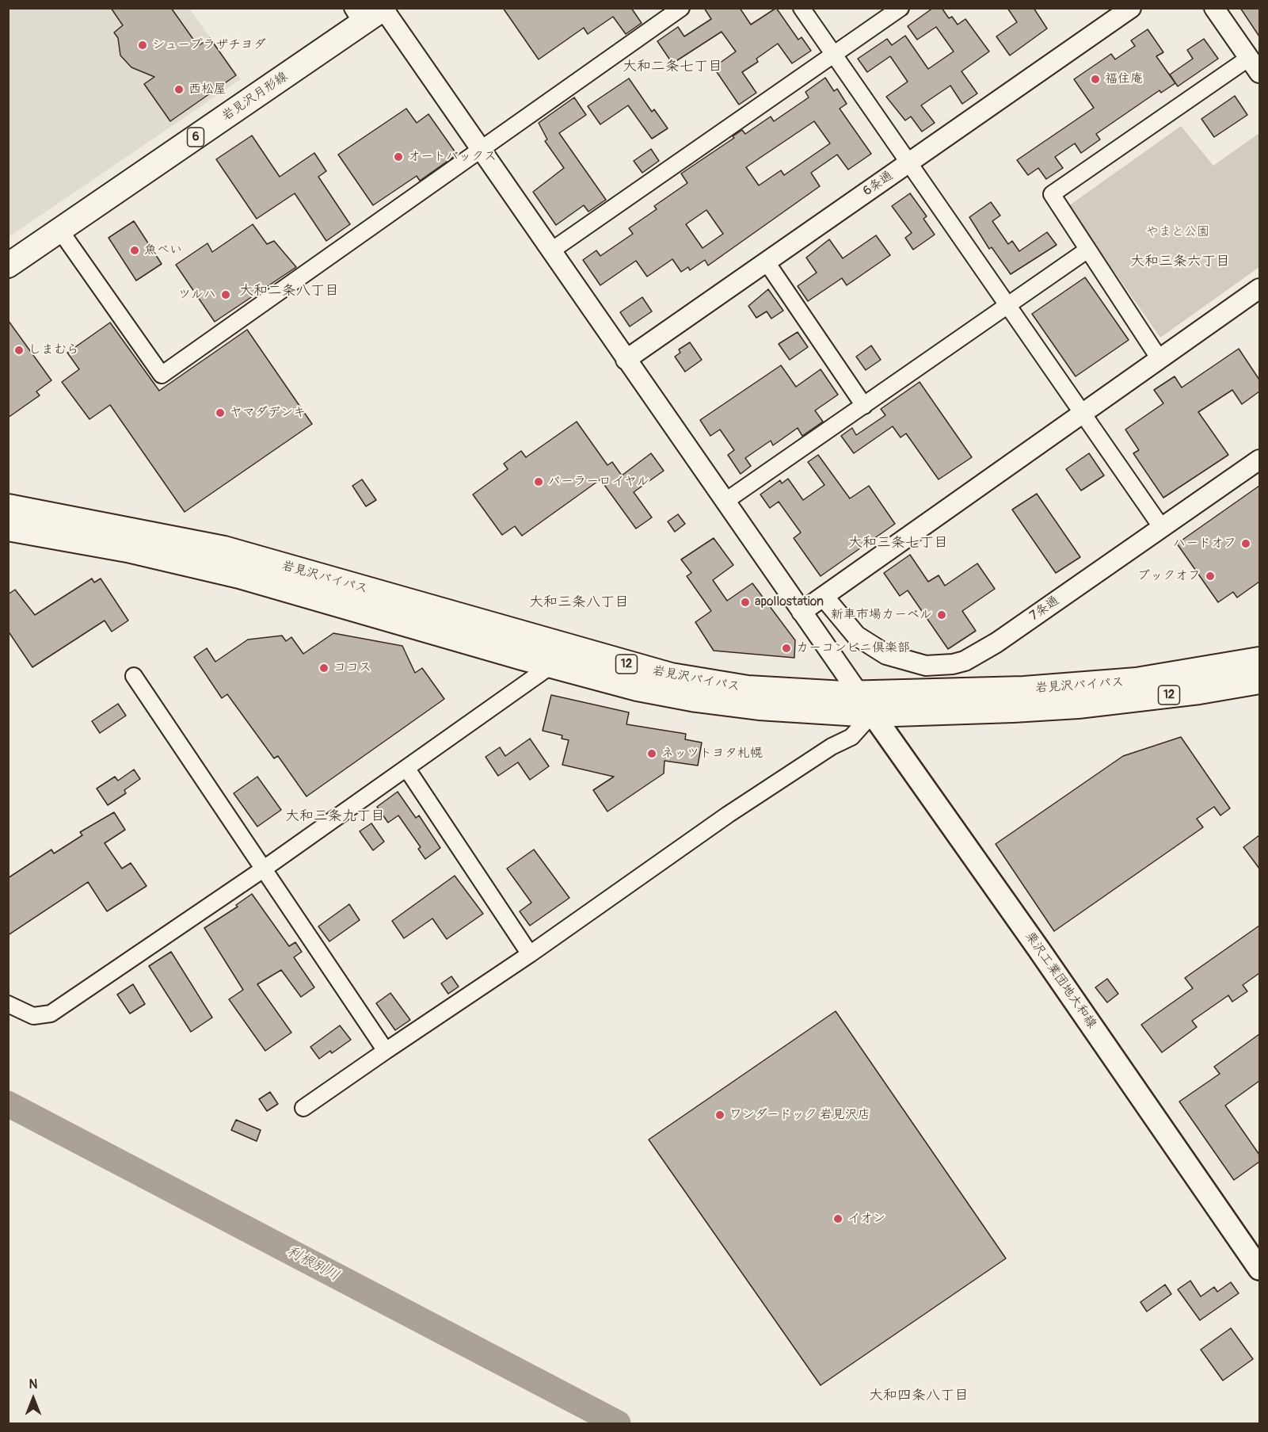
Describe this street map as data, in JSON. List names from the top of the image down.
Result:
{
  "streets": {
    "highway": ["岩見沢バイパス", "12"],
    "main road": ["岩見沢月形線", "6", "栗沢工業団地大和線"],
    "street": ["6条通", "7条通"]
  },
  "crossings": [
    ["岩見沢バイパス", "栗沢工業団地大和線"]
  ],
  "districts": [
    "大和二条七丁目",
    "大和三条六丁目",
    "大和二条八丁目",
    "大和三条七丁目",
    "大和三条八丁目",
    "大和三条九丁目",
    "大和四条八丁目"
  ],
  "water": ["利根別川"],
  "parks": ["やまと公園"],
  "places": [
    "シュープラザチヨダ",
    "福住庵",
    "西松屋",
    "オートバックス",
    "魚べい",
    "ツルハ",
    "しまむら",
    "ヤマダデンキ",
    "パーラーロイヤル",
    "ハードオフ",
    "ブックオフ",
    "apollostation",
    "新車市場カーベル",
    "カーコンビニ倶楽部",
    "ココス",
    "ネッツトヨタ札幌",
    "ワンダードック 岩見沢店",
    "イオン"
  ],
  "north": "top"
}
